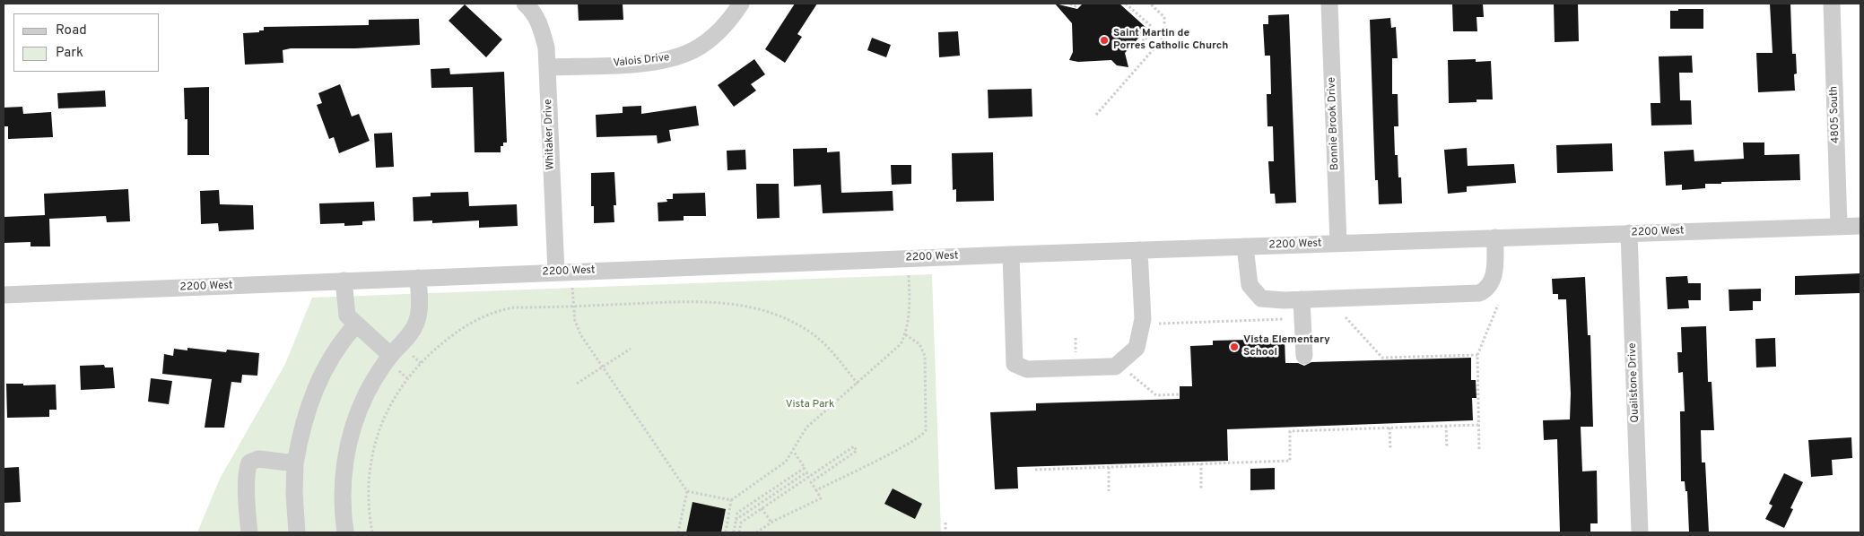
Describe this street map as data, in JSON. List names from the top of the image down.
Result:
{
  "streets": {
    "street": [
      "Valois Drive",
      "4805 South",
      "Bonnie Brook Drive",
      "Whitaker Drive",
      "2200 West",
      "Quailstone Drive"
    ]
  },
  "crossings": [
    ["Valois Drive", "Whitaker Drive"],
    ["4805 South", "2200 West"],
    ["Bonnie Brook Drive", "2200 West"],
    ["Whitaker Drive", "2200 West"],
    ["2200 West", "Quailstone Drive"]
  ],
  "parks": ["Vista Park"],
  "places": ["Saint Martin de Porres Catholic Church", "Vista Elementary School"],
  "legend": ["Road", "Park"]
}
